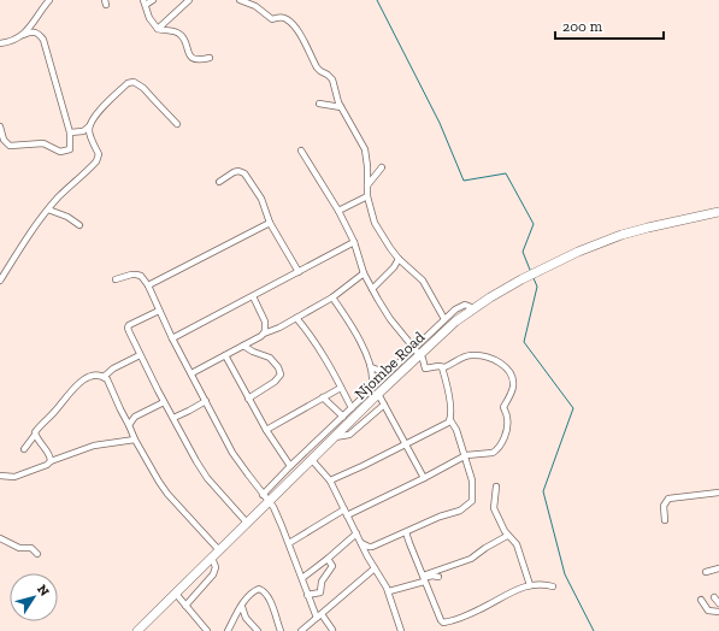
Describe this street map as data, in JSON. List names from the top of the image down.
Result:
{
  "streets": {
    "highway": ["Njombe Road"]
  },
  "scale_bar": "200 m",
  "north": "top right"
}
